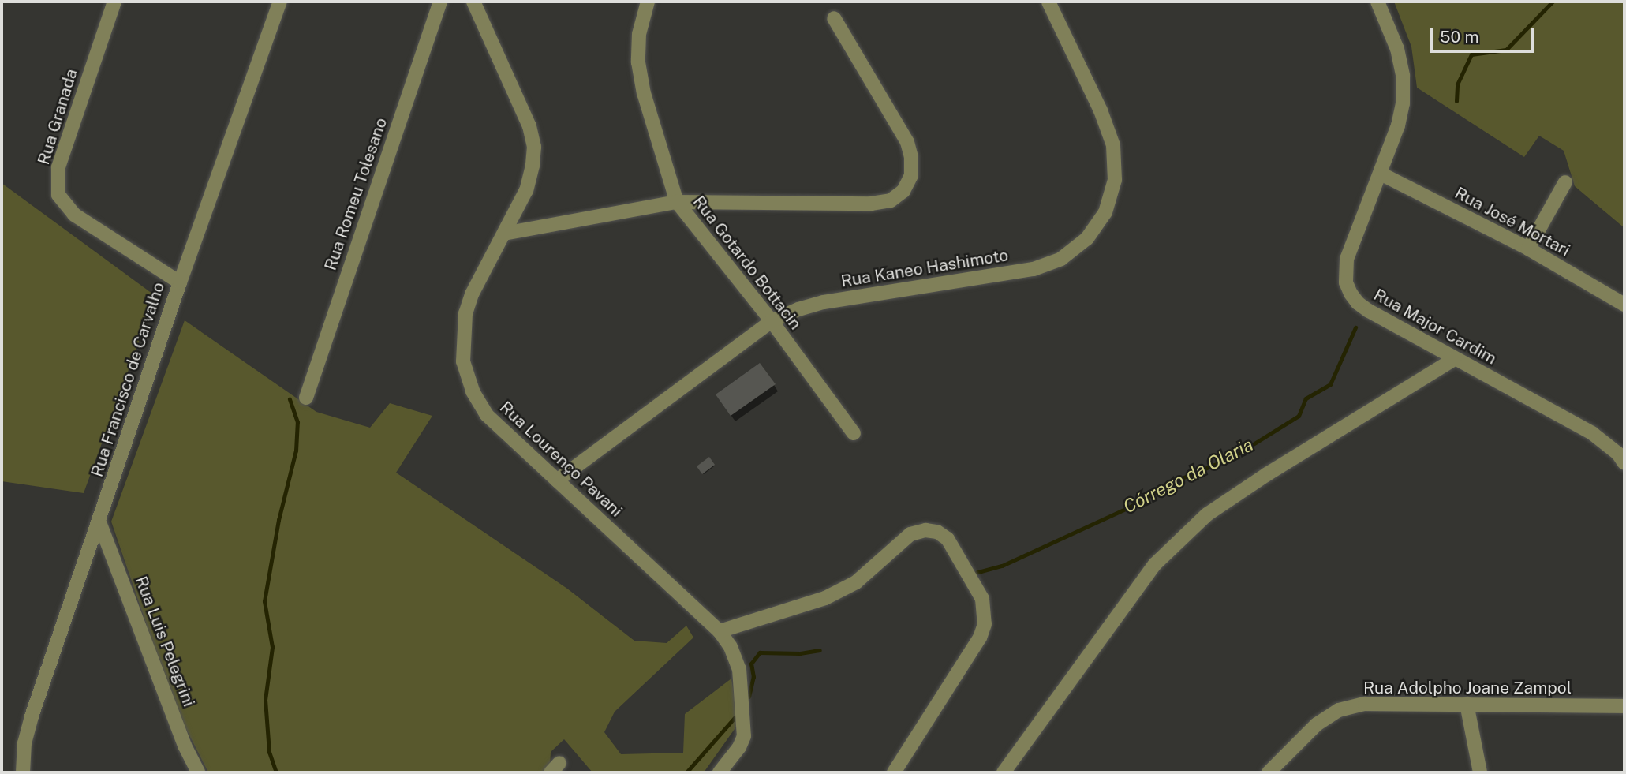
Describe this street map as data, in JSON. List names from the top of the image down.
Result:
{
  "streets": {
    "street": [
      "Rua Granada",
      "Rua Romeu Tolesano",
      "Rua José Mortari",
      "Rua Gotardo Bottacin",
      "Rua Kaneo Hashimoto",
      "Rua Major Cardim",
      "Rua Francisco de Carvalho",
      "Rua Lourenço Pavani",
      "Rua Luis Pelegrini",
      "Rua Adolpho Joane Zampol"
    ]
  },
  "crossings": [
    ["Rua Granada", "Rua Francisco de Carvalho"],
    ["Rua José Mortari", "Rua Major Cardim"],
    ["Rua Gotardo Bottacin", "Rua Kaneo Hashimoto"],
    ["Rua Kaneo Hashimoto", "Rua Lourenço Pavani"],
    ["Rua Francisco de Carvalho", "Rua Luis Pelegrini"]
  ],
  "water": ["Córrego da Olaria"],
  "scale_bar": "50 m"
}
